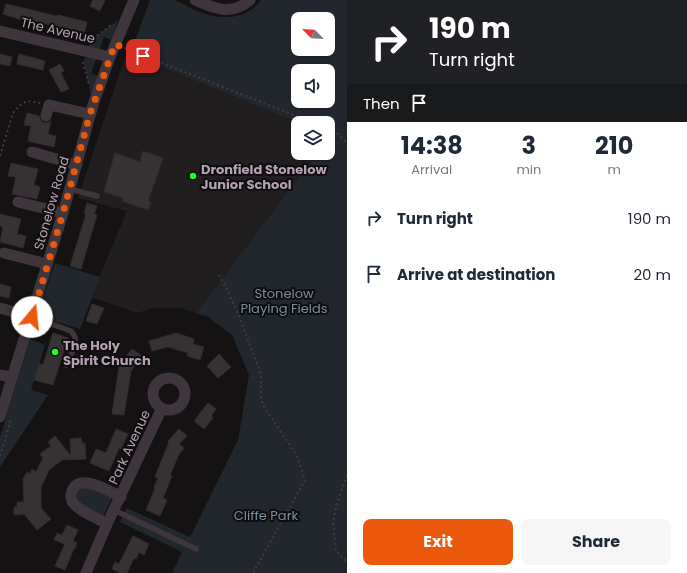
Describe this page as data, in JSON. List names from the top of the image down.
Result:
{
  "streets": {
    "street": ["The Avenue", "Stonelow Road", "Park Avenue"]
  },
  "crossings": [
    ["The Avenue", "Stonelow Road"]
  ],
  "parks": ["Stonelow Playing Fields", "Cliffe Park"],
  "places": ["Dronfield Stonelow Junior School", "The Holy Spirit Church"],
  "north": "top left",
  "page": {
    "turn": ["190 m", "Turn right"],
    "then": "Then",
    "eta": [
      "14:38",
      "Arrival",
      "3",
      "min",
      "210",
      "m"
    ],
    "list": [
      {
        "name": "Turn right",
        "value": "190 m"
      },
      {
        "name": "Arrive at destination",
        "value": "20 m"
      }
    ],
    "buttons": ["Exit", "Share"]
  }
}
